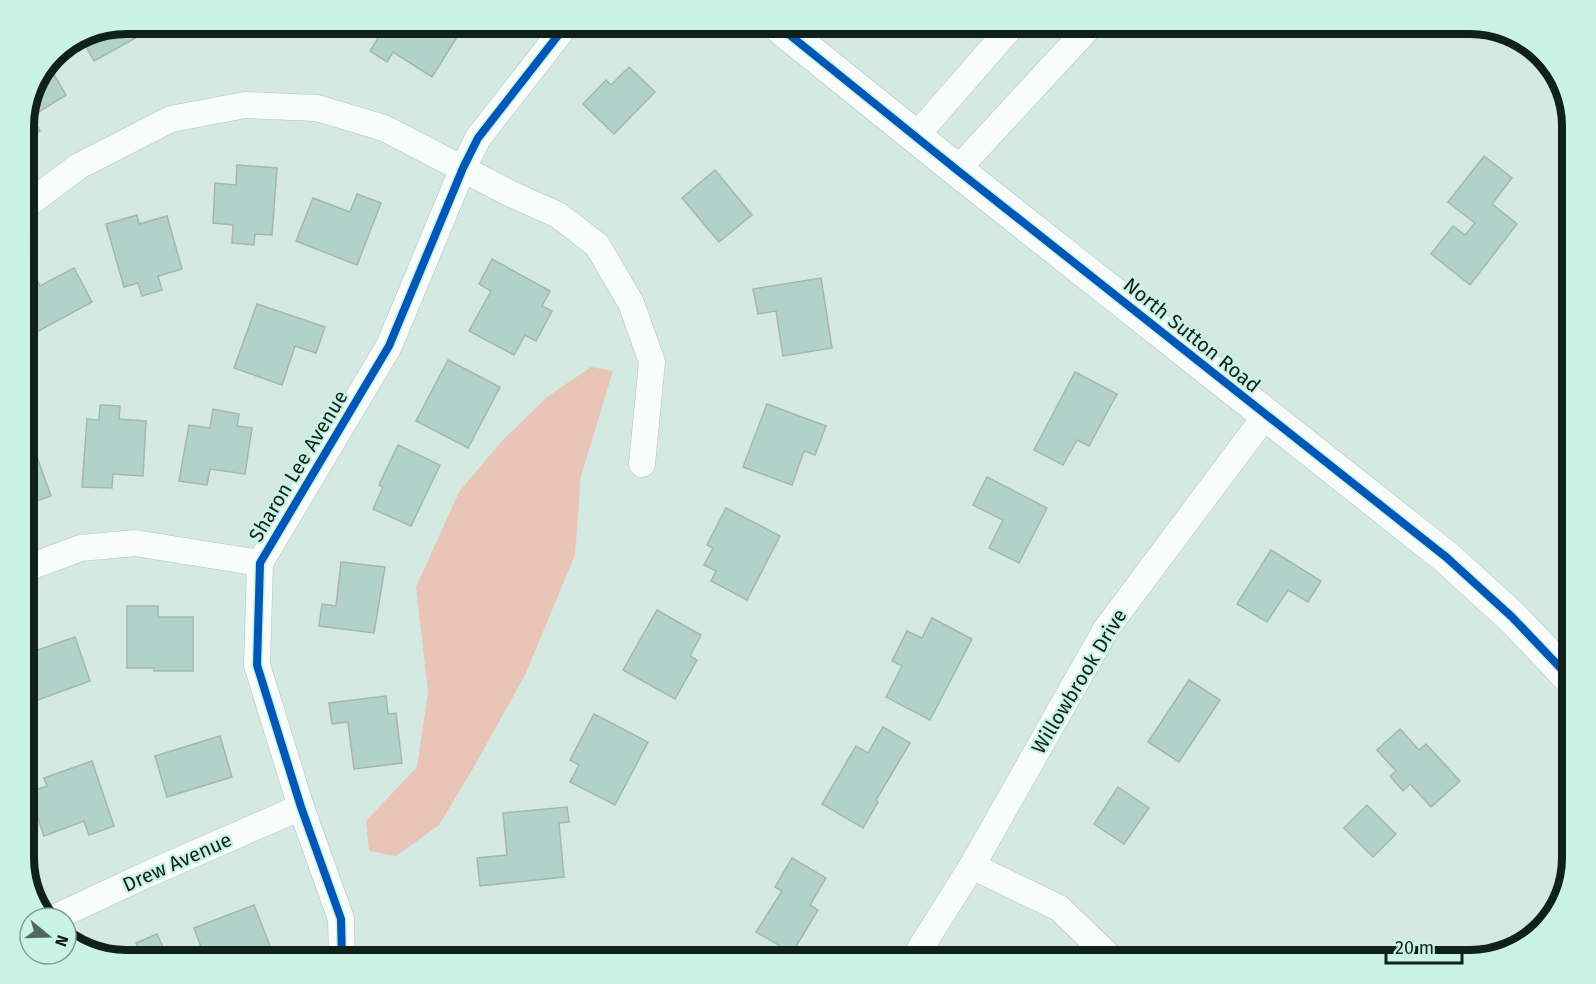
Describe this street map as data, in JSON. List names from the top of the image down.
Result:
{
  "streets": {
    "main road": ["North Sutton Road"],
    "street": ["Sharon Lee Avenue", "Willowbrook Drive", "Drew Avenue"]
  },
  "crossings": [
    ["North Sutton Road", "Willowbrook Drive"],
    ["Sharon Lee Avenue", "Drew Avenue"]
  ],
  "scale_bar": "20 m",
  "north": "right"
}
